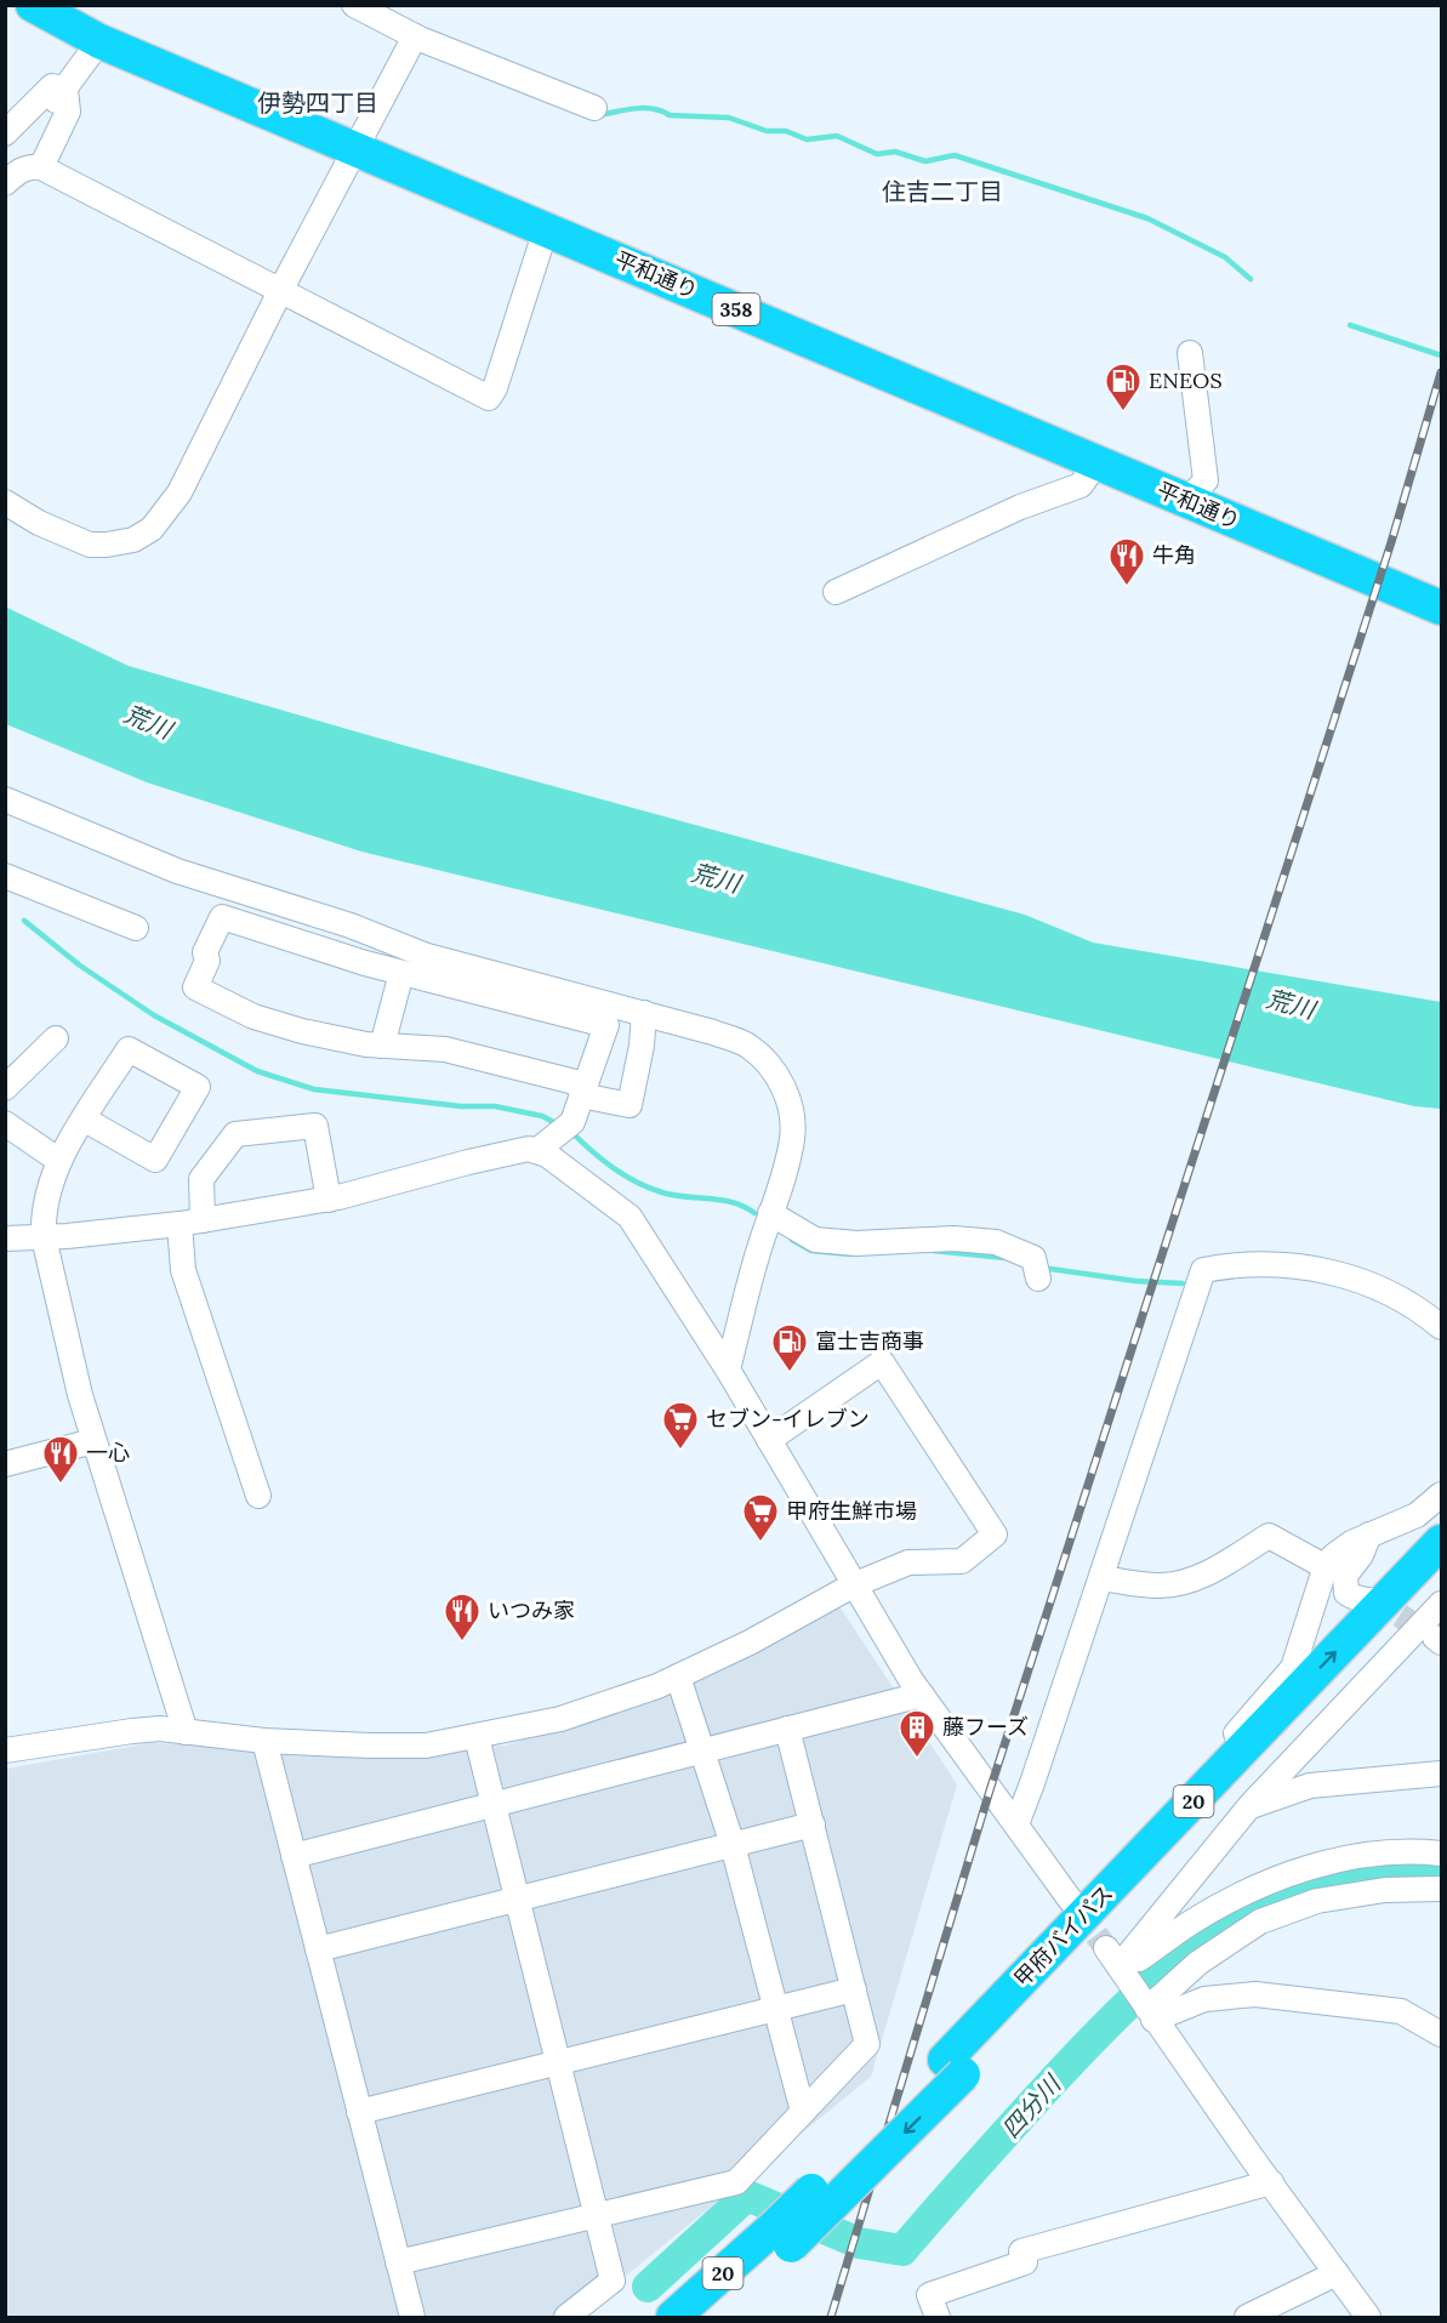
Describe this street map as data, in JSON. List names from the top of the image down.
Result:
{
  "streets": {
    "highway": [
      "平和通り",
      "358",
      "20",
      "甲府バイパス"
    ]
  },
  "districts": ["伊勢四丁目", "住吉二丁目"],
  "water": ["荒川", "四分川"],
  "places": {
    "fuel station": ["ENEOS", "富士吉商事"],
    "restaurant": ["牛角", "一心", "いつみ家"],
    "supermarket": ["セブン-イレブン", "甲府生鮮市場"],
    "building": ["藤フーズ"]
  }
}
